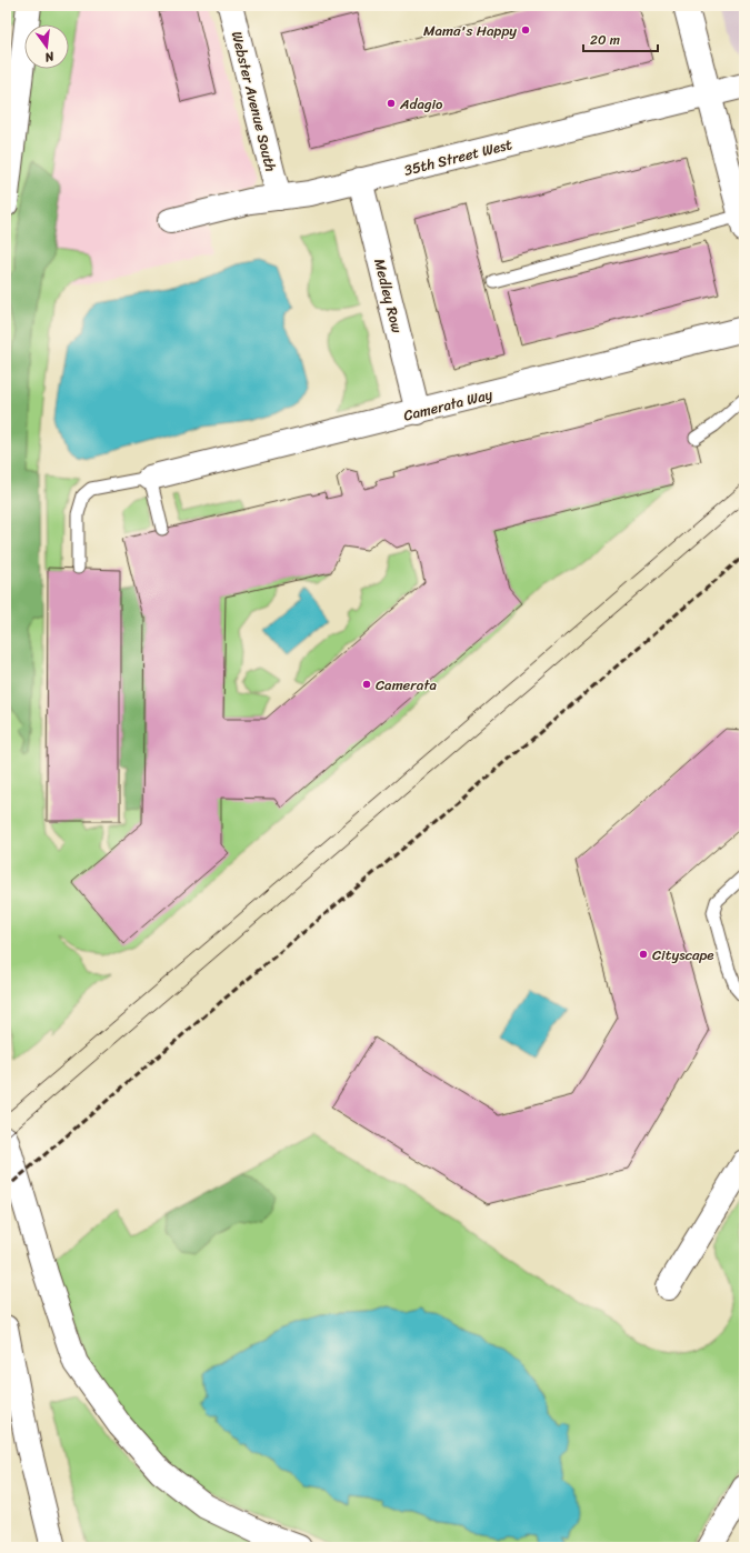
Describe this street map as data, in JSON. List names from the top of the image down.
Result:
{
  "streets": {
    "main road": [
      "Webster Avenue South",
      "35th Street West",
      "Medley Row",
      "Camerata Way"
    ]
  },
  "crossings": [
    ["Webster Avenue South", "35th Street West"],
    ["35th Street West", "Medley Row"],
    ["Medley Row", "Camerata Way"]
  ],
  "places": [
    "Mama's Happy",
    "Adagio",
    "Camerata",
    "Cityscape"
  ],
  "scale_bar": "20 m",
  "north": "bottom"
}
